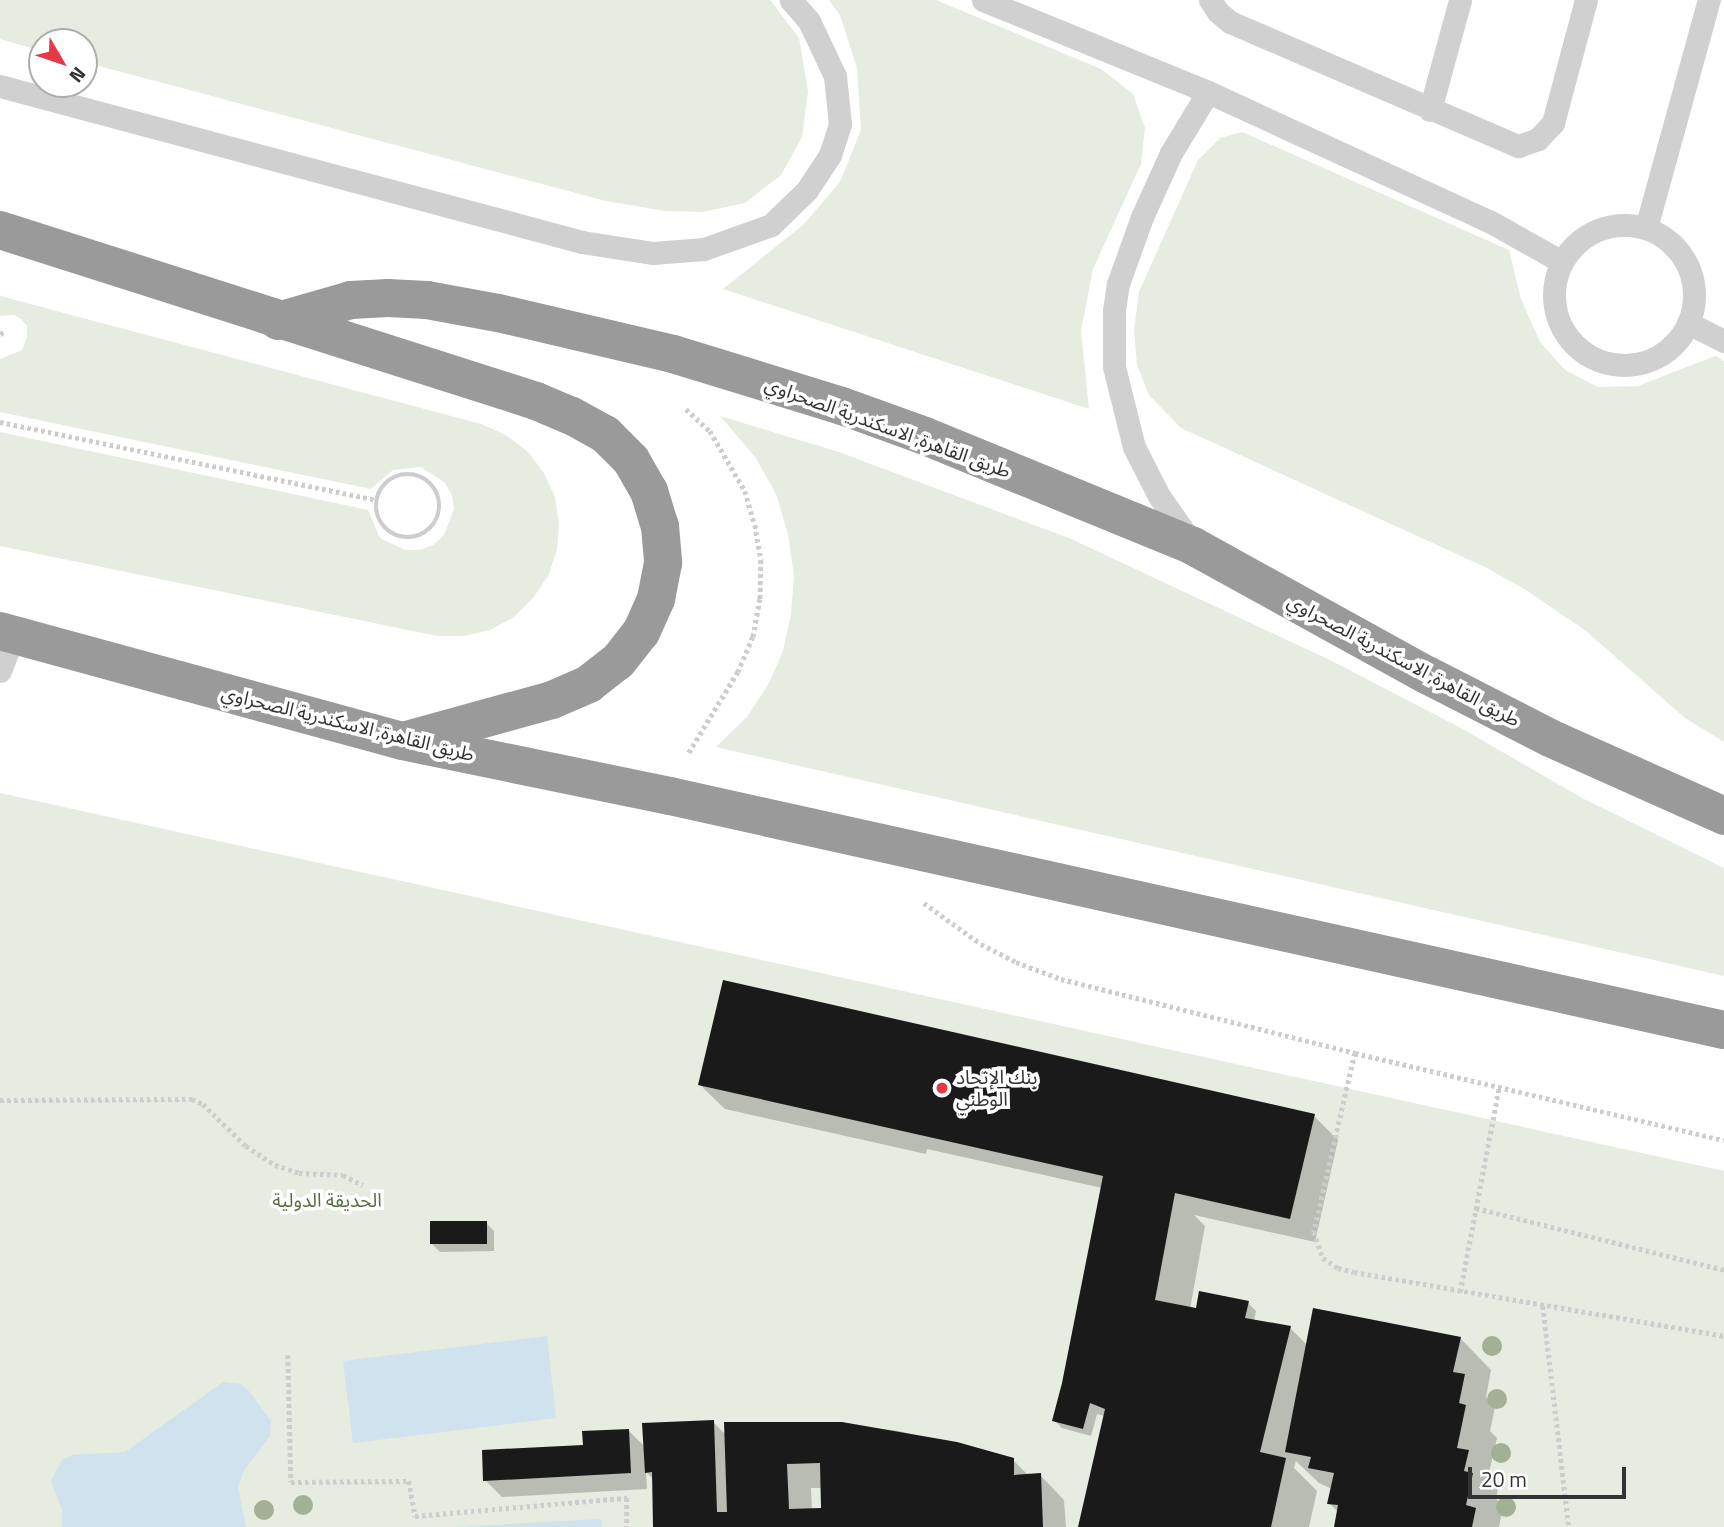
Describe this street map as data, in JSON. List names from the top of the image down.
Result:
{
  "streets": {
    "highway": ["طريق القاهرة, الاسكندرية الصحراوي"]
  },
  "parks": ["الحديقة الدولية"],
  "places": ["بنك الإتحاد الوطني"],
  "scale_bar": "20 m",
  "north": "bottom right"
}
